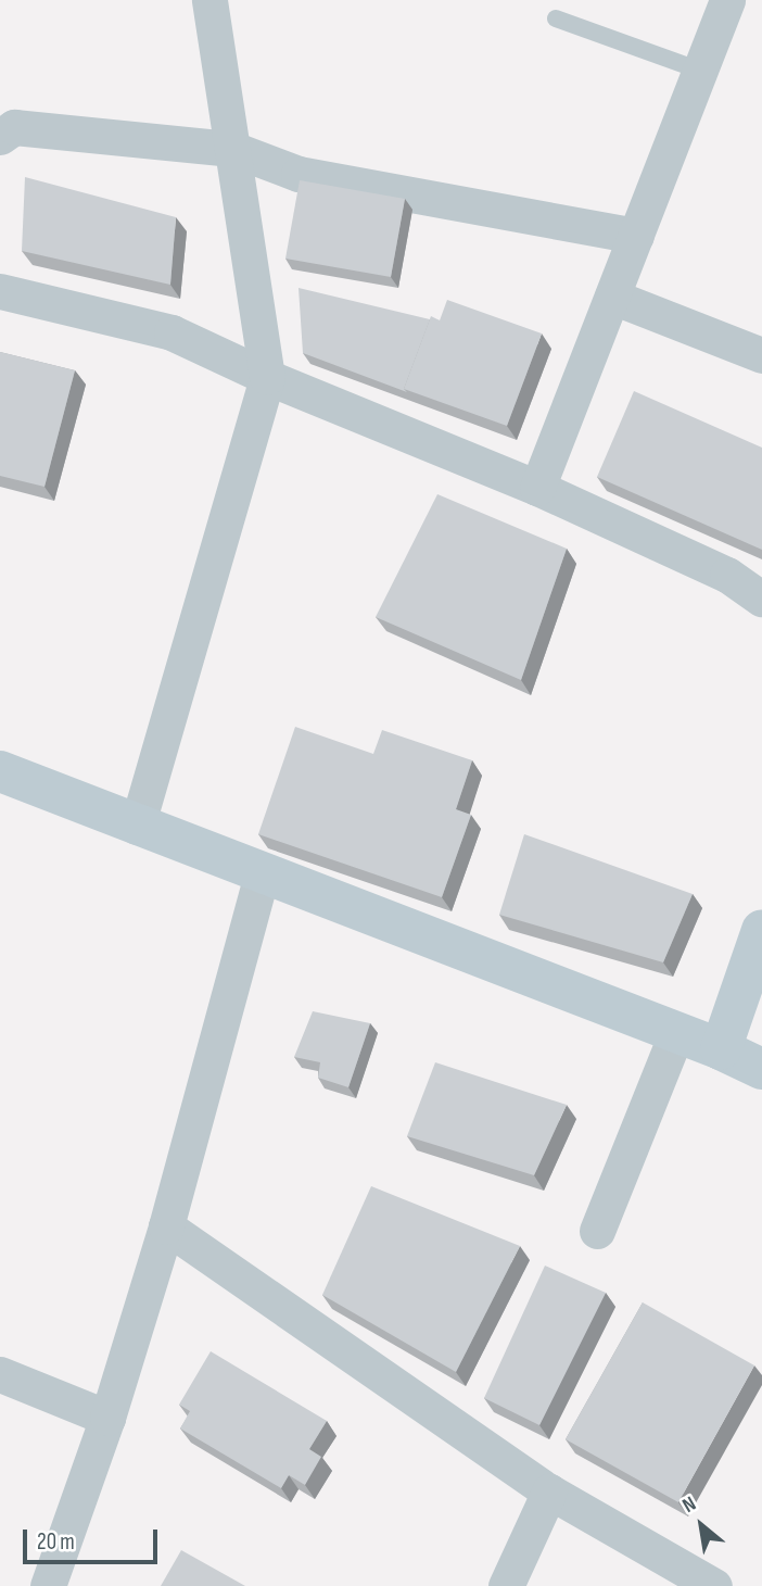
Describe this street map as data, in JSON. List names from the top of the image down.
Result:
{
  "scale_bar": "20 m",
  "north": "top left"
}
